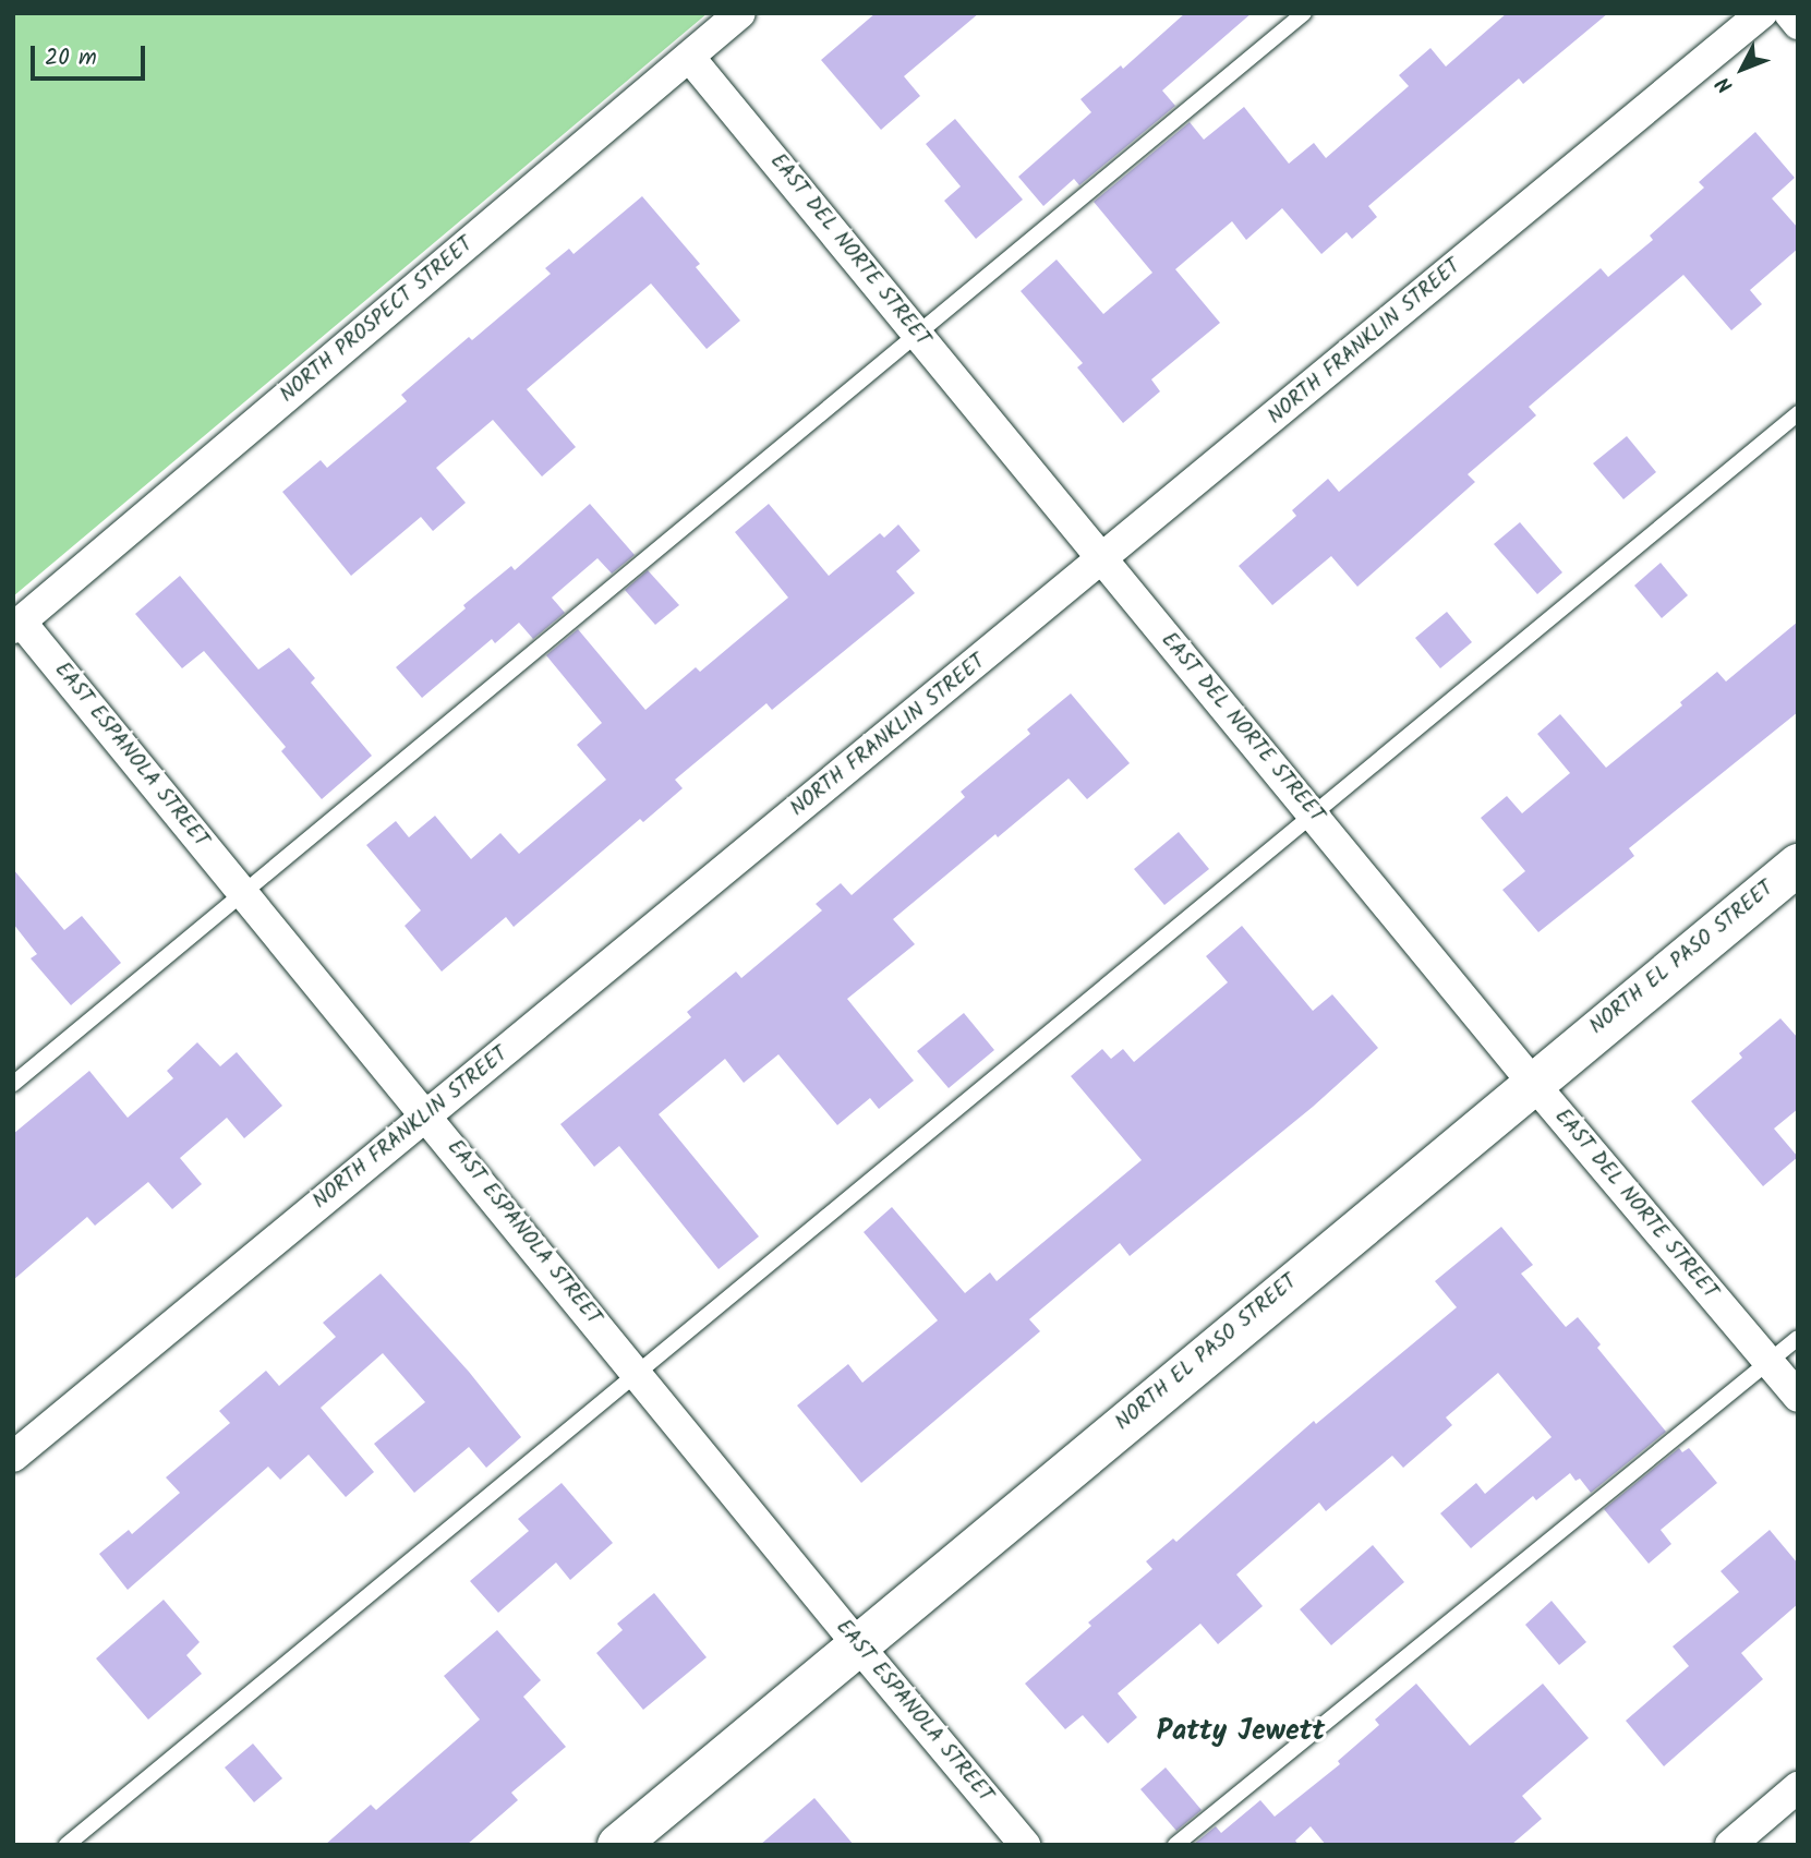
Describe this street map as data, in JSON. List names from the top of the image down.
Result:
{
  "streets": {
    "street": [
      "EAST DEL NORTE STREET",
      "NORTH PROSPECT STREET",
      "NORTH FRANKLIN STREET",
      "EAST ESPANOLA STREET",
      "NORTH EL PASO STREET"
    ]
  },
  "crossings": [
    ["EAST DEL NORTE STREET", "NORTH PROSPECT STREET"],
    ["EAST DEL NORTE STREET", "NORTH FRANKLIN STREET"],
    ["EAST DEL NORTE STREET", "NORTH EL PASO STREET"],
    ["NORTH PROSPECT STREET", "EAST ESPANOLA STREET"],
    ["NORTH FRANKLIN STREET", "EAST ESPANOLA STREET"],
    ["EAST ESPANOLA STREET", "NORTH EL PASO STREET"]
  ],
  "districts": ["Patty Jewett"],
  "scale_bar": "20 m",
  "north": "bottom left"
}
